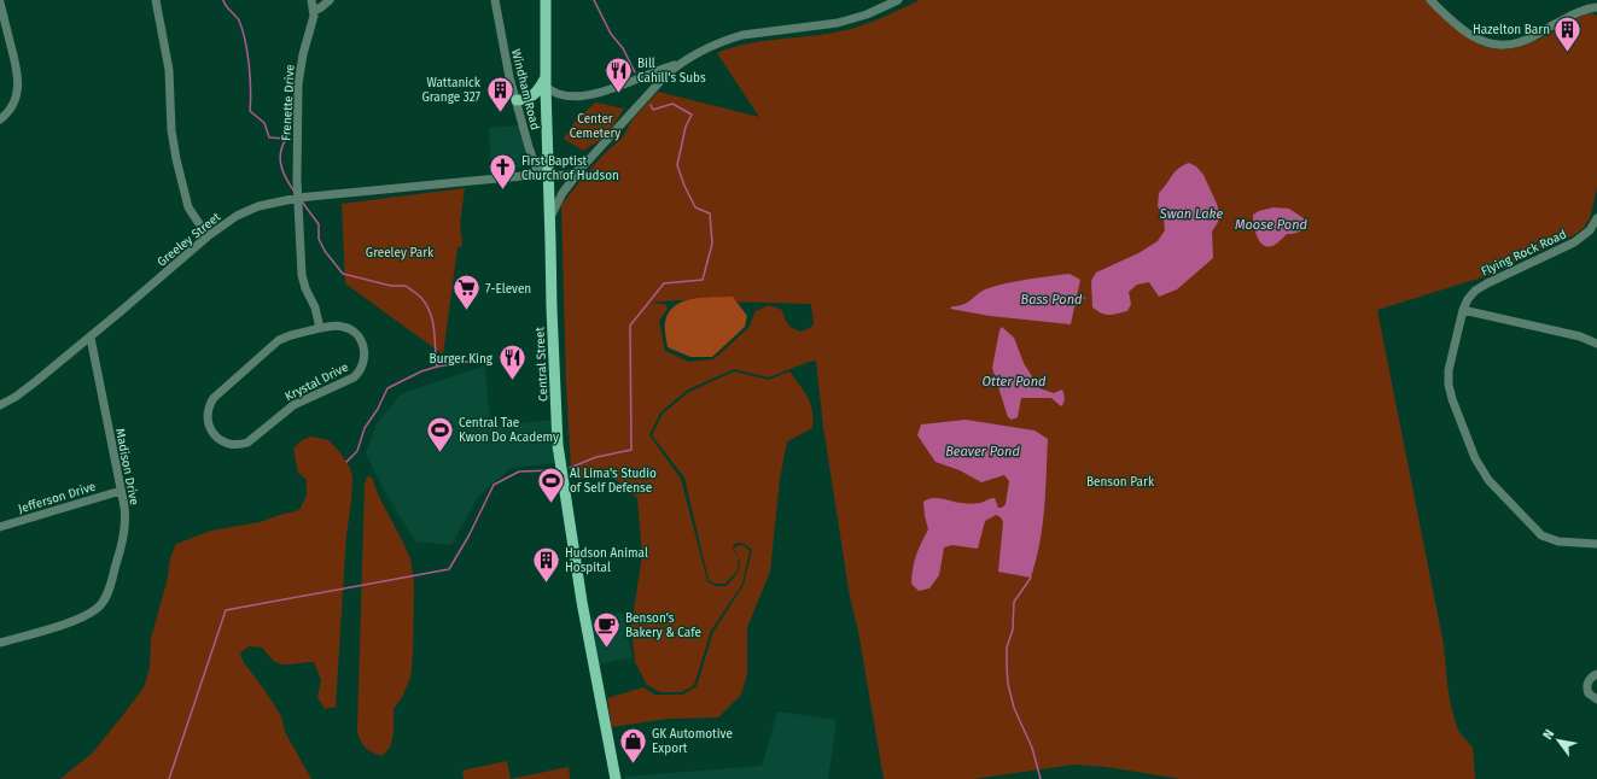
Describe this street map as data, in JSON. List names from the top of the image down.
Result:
{
  "streets": {
    "main road": ["Central Street"],
    "street": [
      "Windham Road",
      "Frenette Drive",
      "Greeley Street",
      "Flying Rock Road",
      "Krystal Drive",
      "Madison Drive",
      "Jefferson Drive"
    ]
  },
  "crossings": [
    ["Windham Road", "Greeley Street"],
    ["Windham Road", "Central Street"],
    ["Frenette Drive", "Greeley Street"],
    ["Greeley Street", "Central Street"],
    ["Greeley Street", "Madison Drive"],
    ["Madison Drive", "Jefferson Drive"]
  ],
  "water": [
    "Swan Lake",
    "Moose Pond",
    "Bass Pond",
    "Otter Pond",
    "Beaver Pond"
  ],
  "parks": ["Center Cemetery", "Greeley Park", "Benson Park"],
  "places": {
    "building": ["Hazelton Barn", "Wattanick Grange 327", "Hudson Animal Hospital"],
    "restaurant": ["Bill Cahill's Subs", "Burger King"],
    "church": ["First Baptist Church of Hudson"],
    "supermarket": ["7-Eleven"],
    "sports": ["Central Tae Kwon Do Academy", "Al Lima's Studio of Self Defense"],
    "cafe": ["Benson's Bakery & Cafe"],
    "shop": ["GK Automotive Export"]
  },
  "north": "top left"
}
